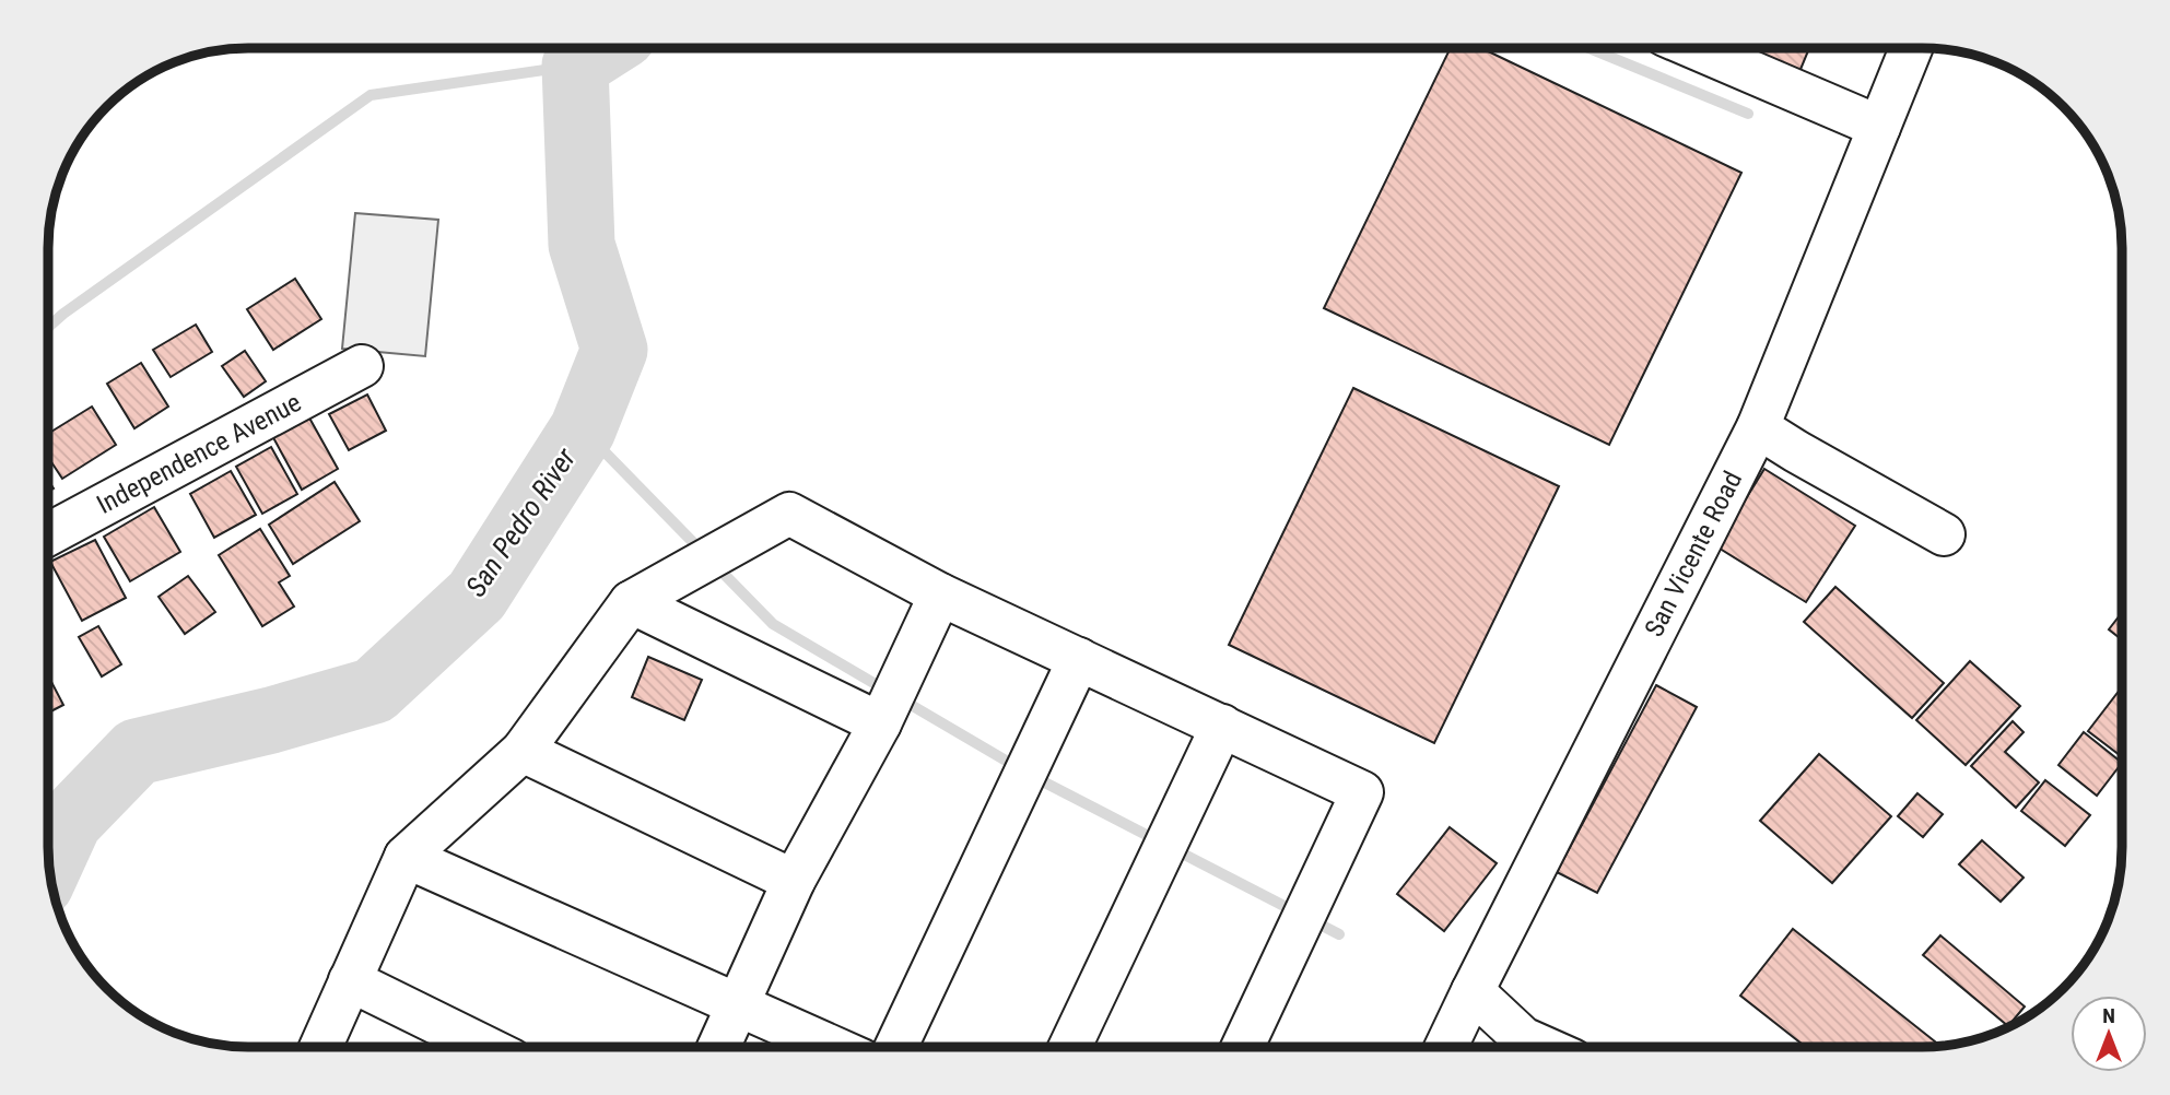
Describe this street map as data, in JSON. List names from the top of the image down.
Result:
{
  "streets": {
    "street": ["Independence Avenue", "San Vicente Road"]
  },
  "water": ["San Pedro River"],
  "north": "top"
}
